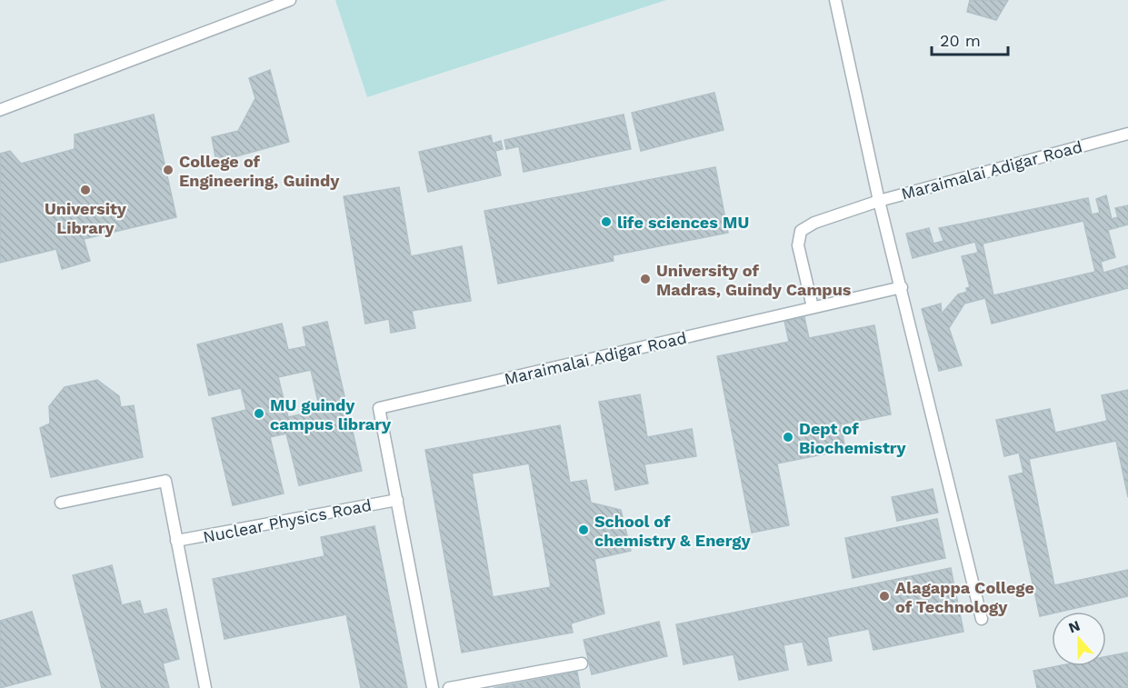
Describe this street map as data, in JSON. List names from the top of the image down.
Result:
{
  "streets": {
    "lane": ["Maraimalai Adigar Road", "Nuclear Physics Road"]
  },
  "crossings": [
    ["Maraimalai Adigar Road", "Nuclear Physics Road"]
  ],
  "places": [
    "College of Engineering, Guindy",
    "University Library",
    "life sciences MU",
    "University of Madras, Guindy Campus",
    "MU guindy campus library",
    "Dept of Biochemistry",
    "School of chemistry & Energy",
    "Alagappa College of Technology"
  ],
  "scale_bar": "20 m",
  "north": "top"
}
